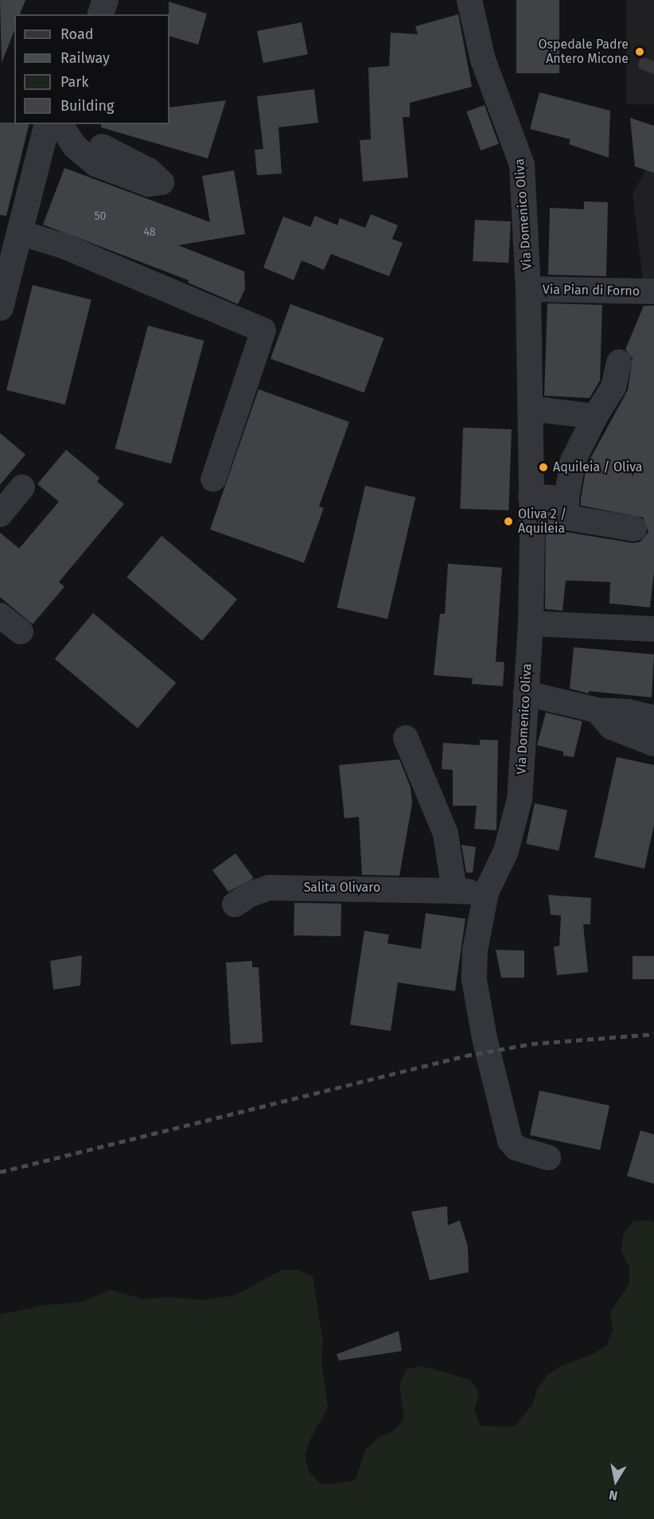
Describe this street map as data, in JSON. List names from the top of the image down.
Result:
{
  "streets": {
    "street": ["Via Domenico Oliva", "Via Pian di Forno", "Salita Olivaro"]
  },
  "crossings": [
    ["Via Domenico Oliva", "Via Pian di Forno"],
    ["Via Domenico Oliva", "Salita Olivaro"]
  ],
  "places": ["Ospedale Padre Antero Micone", "Aquileia / Oliva", "Oliva 2 / Aquileia"],
  "house_numbers": ["50", "48"],
  "legend": [
    "Road",
    "Railway",
    "Park",
    "Building"
  ],
  "north": "bottom"
}
